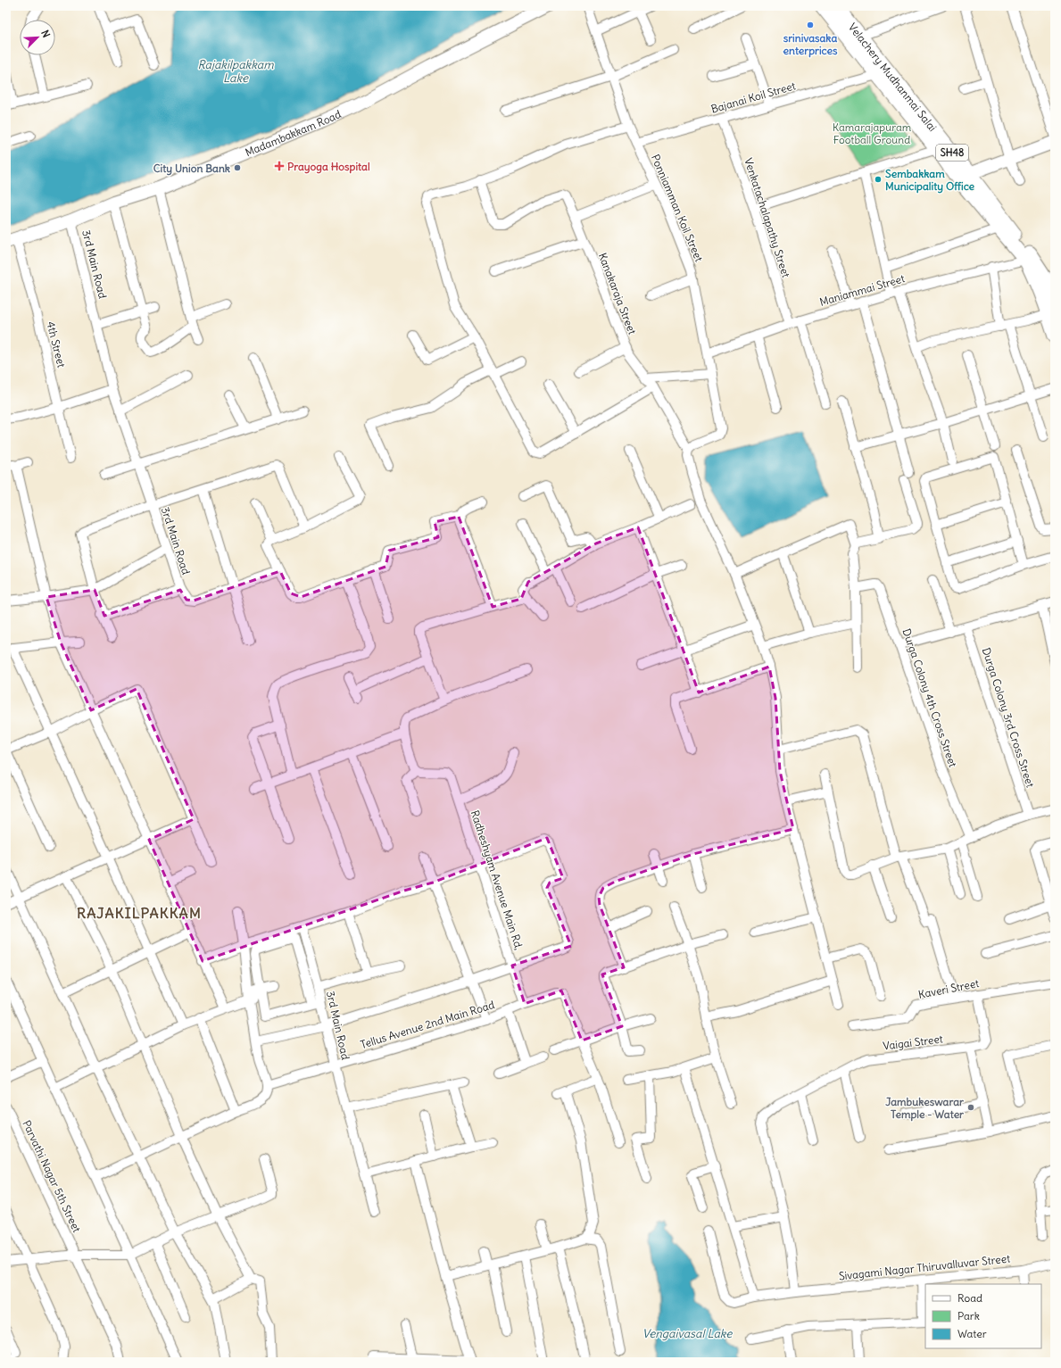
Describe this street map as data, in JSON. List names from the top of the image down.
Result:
{
  "streets": {
    "main road": ["Velachery Mudhanmai Salai", "SH48"],
    "street": [
      "Bajanai Koil Street",
      "Madambakkam Road",
      "Ponniamman Koil Street",
      "Venkatachalapathy Street",
      "3rd Main Road",
      "Maniammai Street",
      "Kanakaraja Street",
      "4th Street",
      "Durga Colony 4th Cross Street",
      "Durga Colony 3rd Cross Street",
      "Radheshyam Avenue Main Rd,",
      "Kaveri Street",
      "Tellus Avenue 2nd Main Road",
      "Vaigai Street",
      "Parvathi Nagar 5th Street",
      "Sivagami Nagar Thiruvalluvar Street"
    ]
  },
  "crossings": [
    ["Velachery Mudhanmai Salai", "Bajanai Koil Street"],
    ["Velachery Mudhanmai Salai", "Maniammai Street"],
    ["Bajanai Koil Street", "Ponniamman Koil Street"],
    ["Bajanai Koil Street", "Venkatachalapathy Street"],
    ["Madambakkam Road", "3rd Main Road"],
    ["Madambakkam Road", "4th Street"],
    ["Ponniamman Koil Street", "Maniammai Street"],
    ["Ponniamman Koil Street", "Kanakaraja Street"],
    ["Venkatachalapathy Street", "Maniammai Street"],
    ["3rd Main Road", "Tellus Avenue 2nd Main Road"],
    ["Radheshyam Avenue Main Rd,", "Tellus Avenue 2nd Main Road"],
    ["Kaveri Street", "Vaigai Street"],
    ["Vaigai Street", "Sivagami Nagar Thiruvalluvar Street"]
  ],
  "districts": ["RAJAKILPAKKAM"],
  "water": ["Rajakilpakkam Lake", "Vengaivasal Lake"],
  "parks": ["Kamarajapuram Football Ground"],
  "places": {
    "other": [
      "srinivasaka enterprices",
      "City Union Bank",
      "Sembakkam Municipality Office",
      "Jambukeswarar Temple - Water"
    ],
    "health": ["Prayoga Hospital"]
  },
  "legend": ["Road", "Park", "Water"],
  "north": "top right"
}
